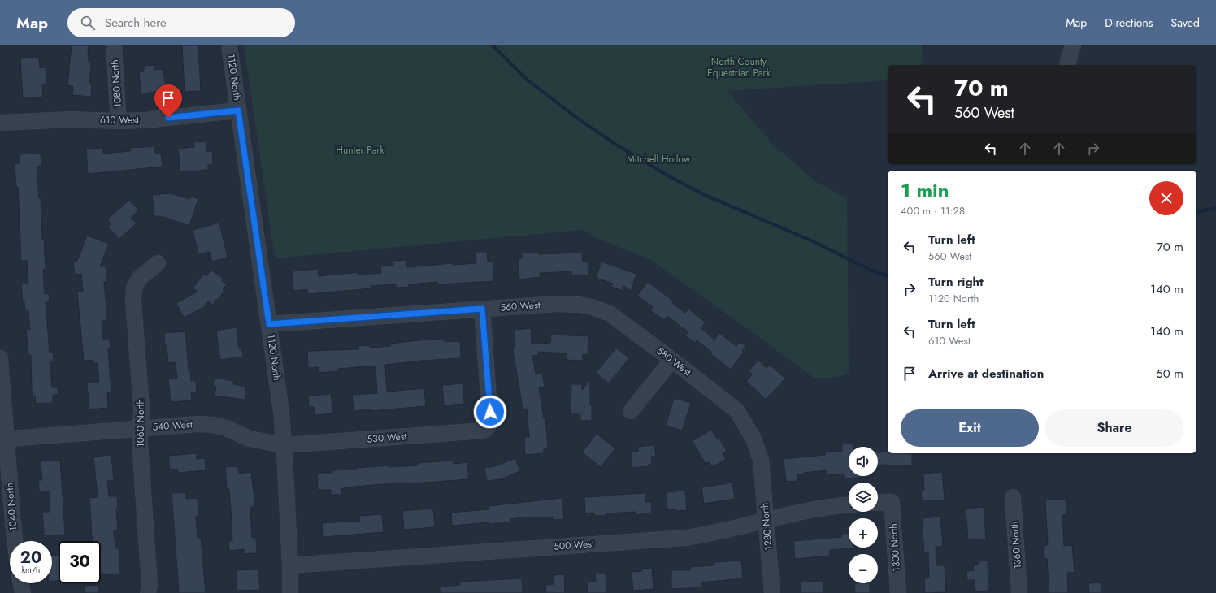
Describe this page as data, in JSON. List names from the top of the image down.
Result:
{
  "streets": {
    "street": [
      "1120 North",
      "1080 North",
      "610 West",
      "560 West",
      "580 West",
      "1060 North",
      "540 West",
      "530 West",
      "1040 North",
      "1280 North",
      "500 West",
      "1360 North",
      "1300 North"
    ]
  },
  "crossings": [
    ["1120 North", "610 West"],
    ["1120 North", "560 West"],
    ["1120 North", "540 West"],
    ["1120 North", "530 West"],
    ["1120 North", "500 West"],
    ["1080 North", "610 West"],
    ["560 West", "580 West"],
    ["560 West", "530 West"],
    ["580 West", "1280 North"],
    ["1060 North", "540 West"],
    ["540 West", "530 West"],
    ["540 West", "1040 North"],
    ["1280 North", "500 West"]
  ],
  "parks": ["North County Equestrian Park", "Hunter Park", "Mitchell Hollow"],
  "page": {
    "header": "Map",
    "search": "Search here",
    "nav": ["Map", "Directions", "Saved"],
    "turn": ["70 m", "560 West"],
    "heading": ["1 min", "400 m · 11:28"],
    "list": [
      {
        "name": "Turn left",
        "note": "560 West",
        "value": "70 m"
      },
      {
        "name": "Turn right",
        "note": "1120 North",
        "value": "140 m"
      },
      {
        "name": "Turn left",
        "note": "610 West",
        "value": "140 m"
      },
      {
        "name": "Arrive at destination",
        "value": "50 m"
      }
    ],
    "buttons": ["Exit", "Share"],
    "map_buttons": ["+", "−"],
    "speed": "20 km/h",
    "limit": "30"
  }
}
